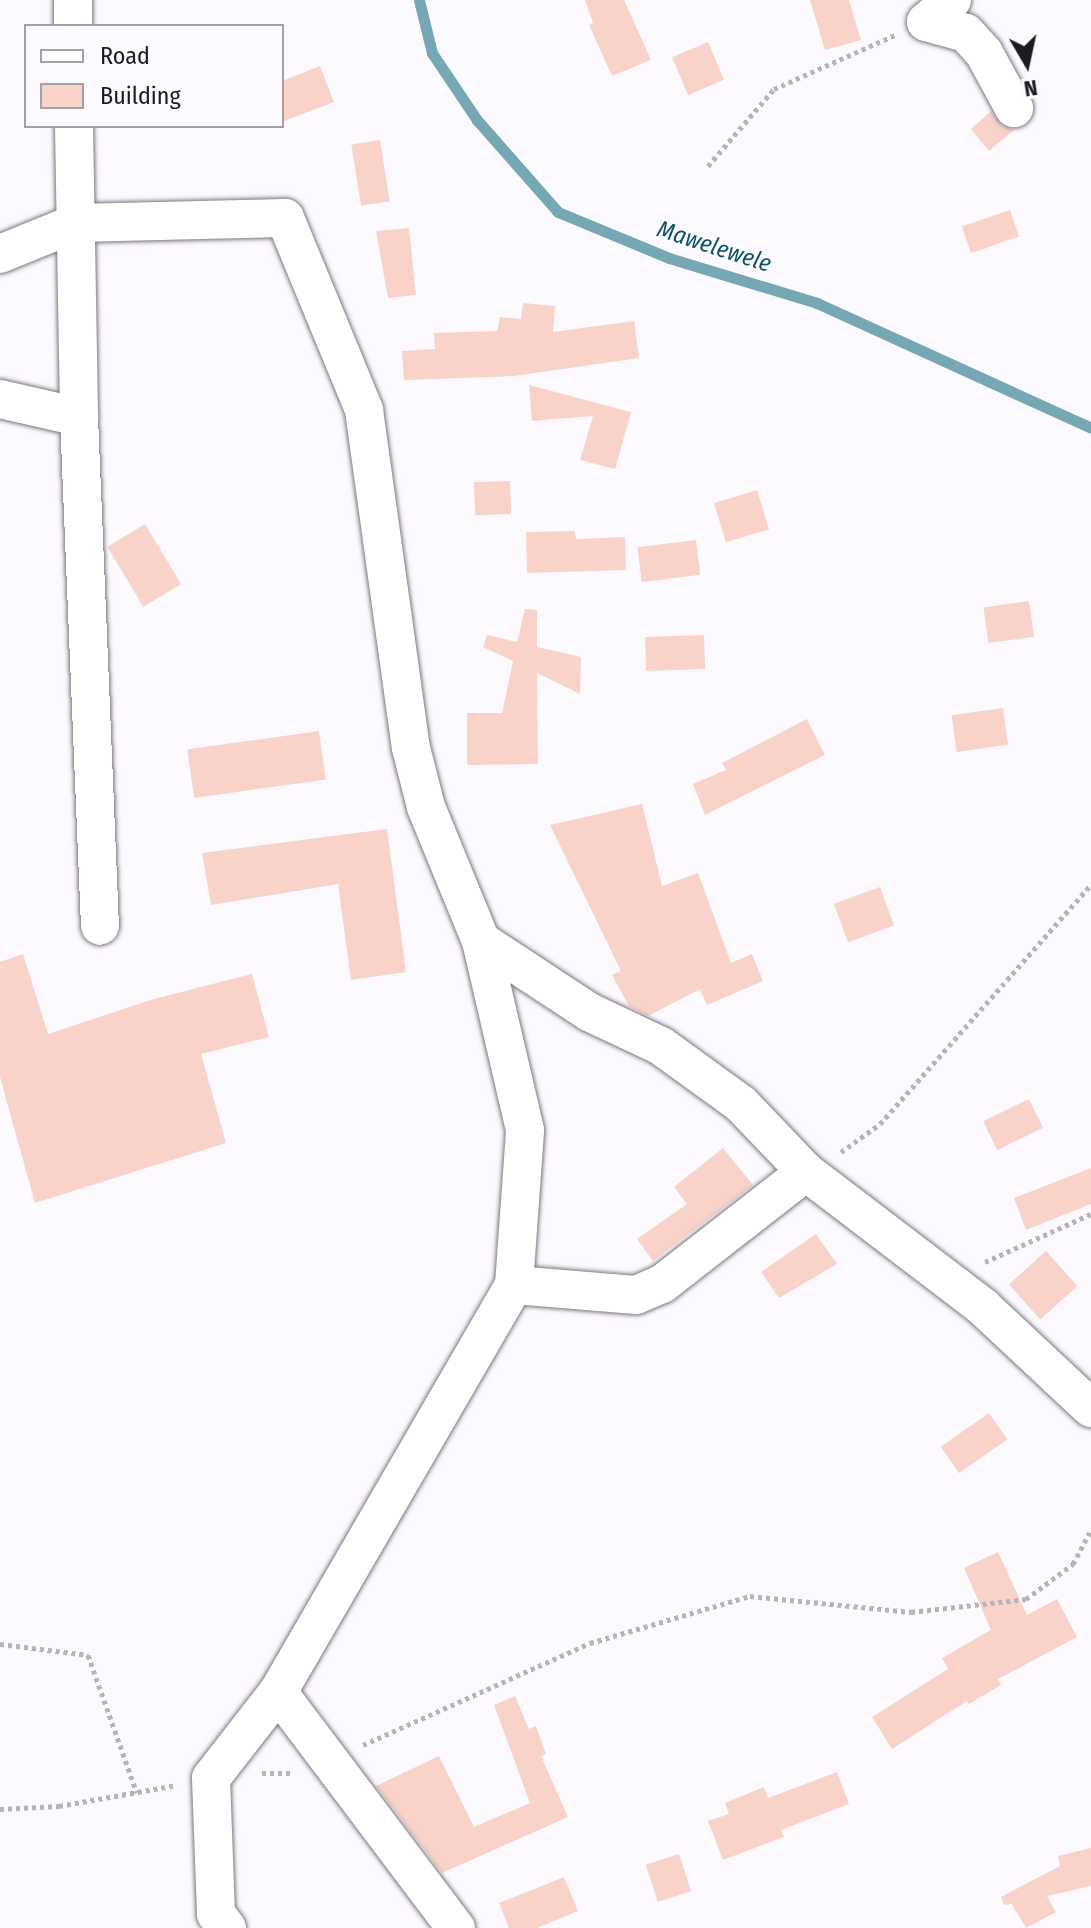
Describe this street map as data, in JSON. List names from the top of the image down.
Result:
{
  "water": ["Mawelewele"],
  "legend": ["Road", "Building"],
  "north": "bottom"
}
